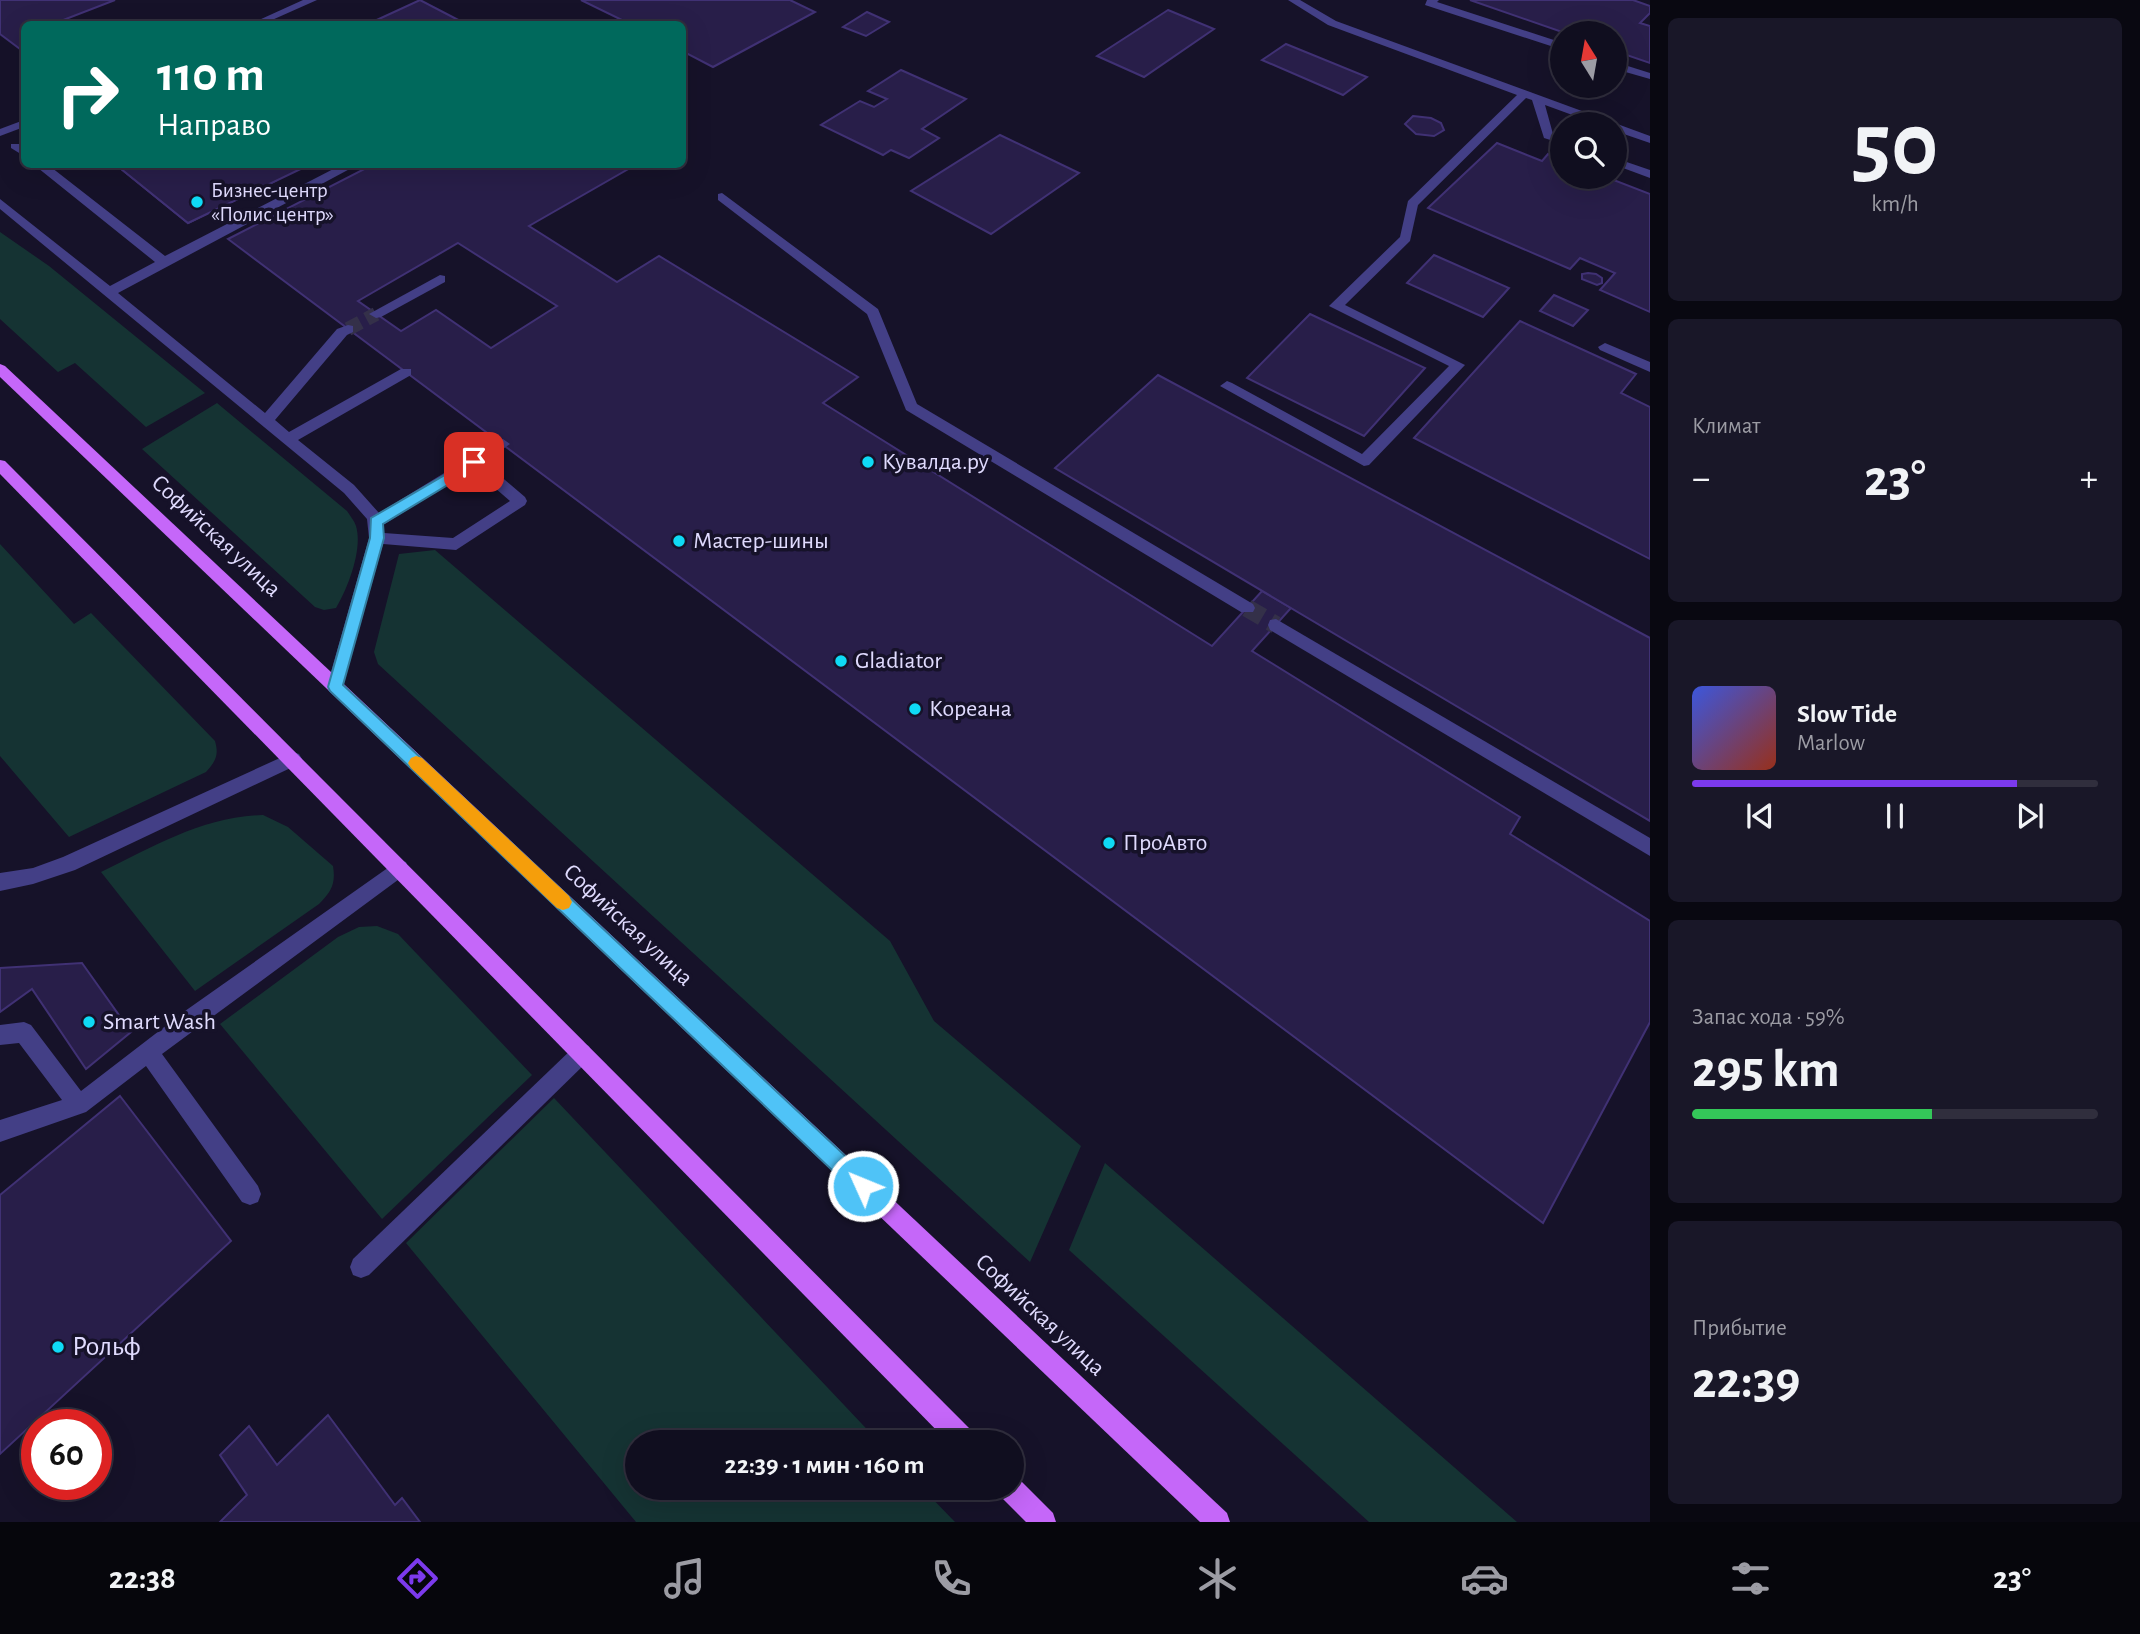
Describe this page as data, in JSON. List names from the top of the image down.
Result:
{
  "streets": {
    "main road": ["Софийская улица"]
  },
  "places": [
    "Бизнес-центр «Полис центр»",
    "Кувалда.ру",
    "Мастер-шины",
    "Gladiator",
    "Кореана",
    "ПроАвто",
    "Smart Wash",
    "Рольф"
  ],
  "north": "top",
  "page": {
    "tile": [
      ["50", "km/h"],
      "Климат",
      ["Запас хода · 59%", "295 km"],
      ["Прибытие", "22:39"]
    ],
    "turn": ["110 m", "Направо"],
    "heat": ["−", "23°", "+"],
    "song": ["Slow Tide", "Marlow"],
    "limit": "60",
    "trip": "22:39 · 1 мин · 160 m",
    "tabs": ["22:38", "23°"]
  }
}
